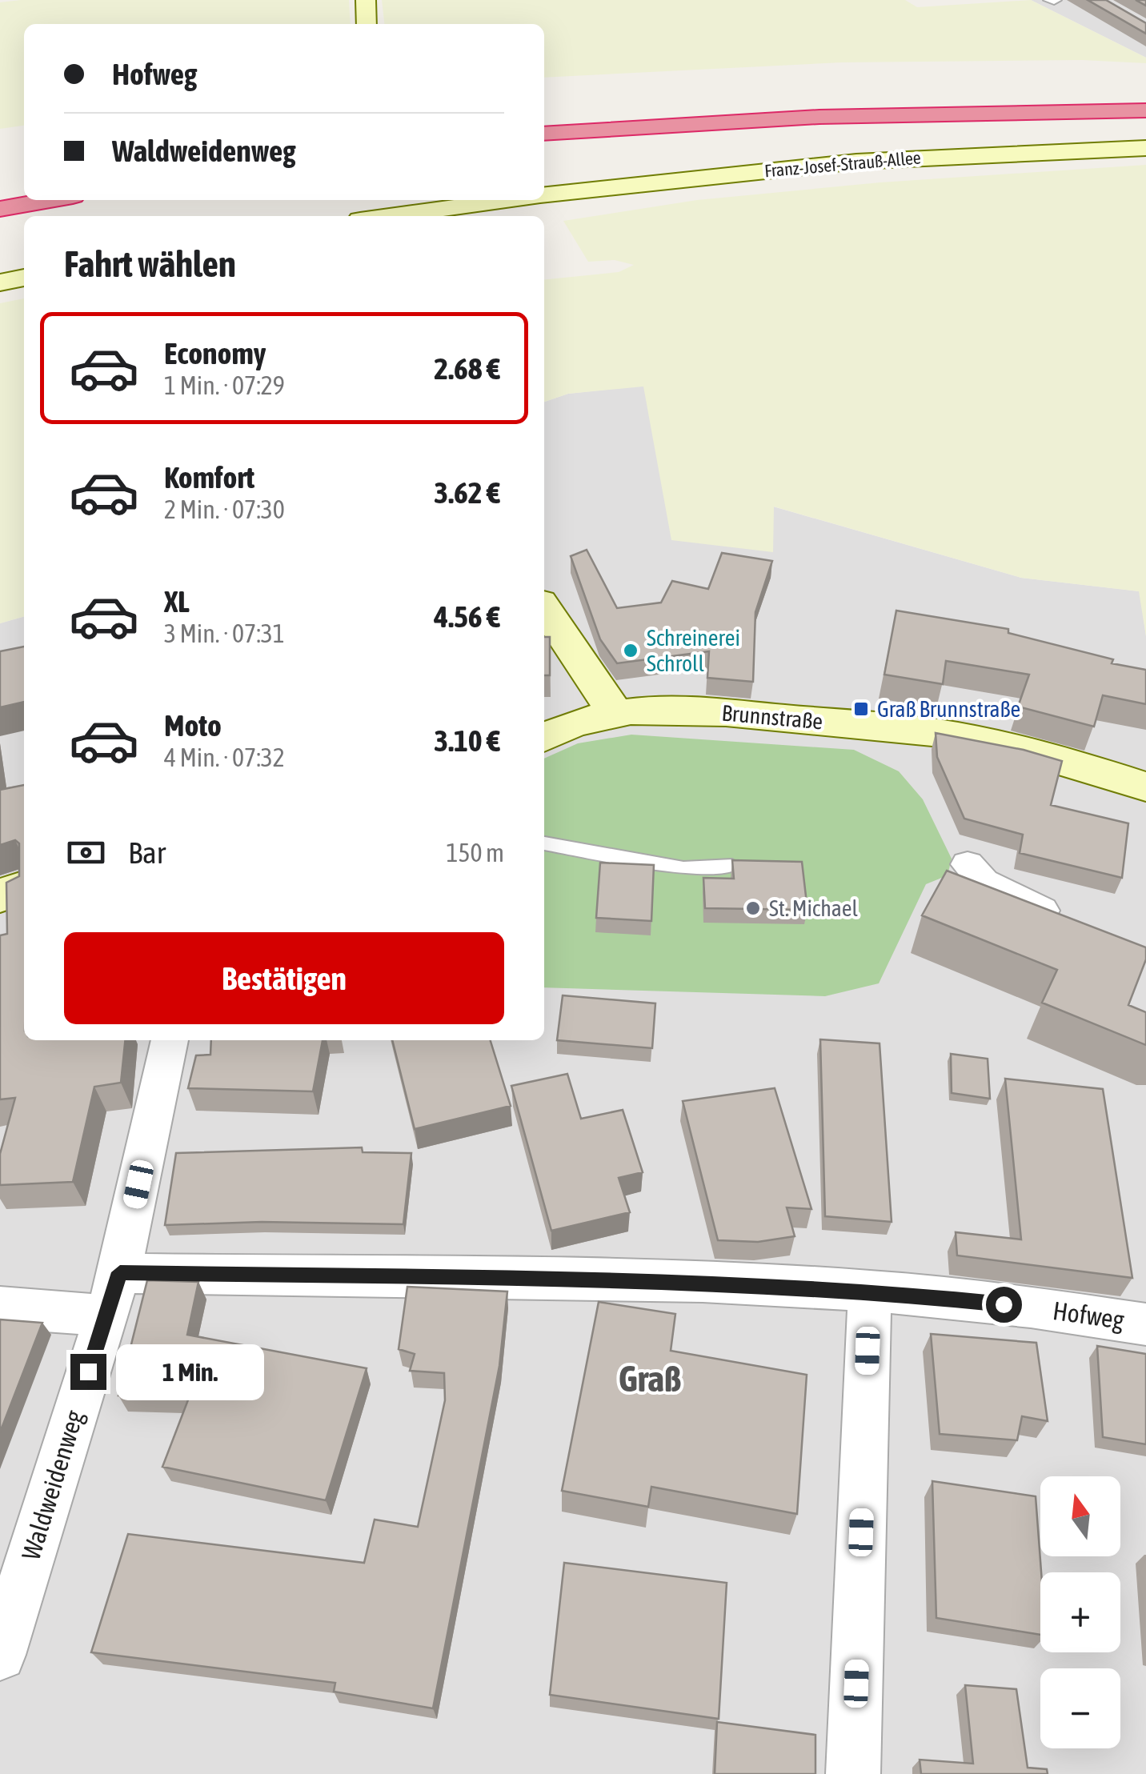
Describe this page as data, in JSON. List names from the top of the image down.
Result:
{
  "streets": {
    "street": [
      "Franz-Josef-Strauß-Allee",
      "Brunnstraße",
      "Hofweg",
      "Waldweidenweg"
    ]
  },
  "crossings": [
    ["Hofweg", "Waldweidenweg"]
  ],
  "districts": ["Graß"],
  "places": {
    "other": ["Schreinerei Schroll", "St. Michael"],
    "transit": ["Graß Brunnstraße"]
  },
  "north": "top",
  "page": {
    "banner": ["Hofweg", "Waldweidenweg"],
    "heading": "Fahrt wählen",
    "list": [
      {
        "name": "Economy",
        "note": "1 Min. · 07:29",
        "value": "2.68 €"
      },
      {
        "name": "Komfort",
        "note": "2 Min. · 07:30",
        "value": "3.62 €"
      },
      {
        "name": "XL",
        "note": "3 Min. · 07:31",
        "value": "4.56 €"
      },
      {
        "name": "Moto",
        "note": "4 Min. · 07:32",
        "value": "3.10 €"
      }
    ],
    "pay": ["Bar", "150 m"],
    "buttons": "Bestätigen",
    "bubble": "1 Min.",
    "map_buttons": ["+", "−"]
  }
}
